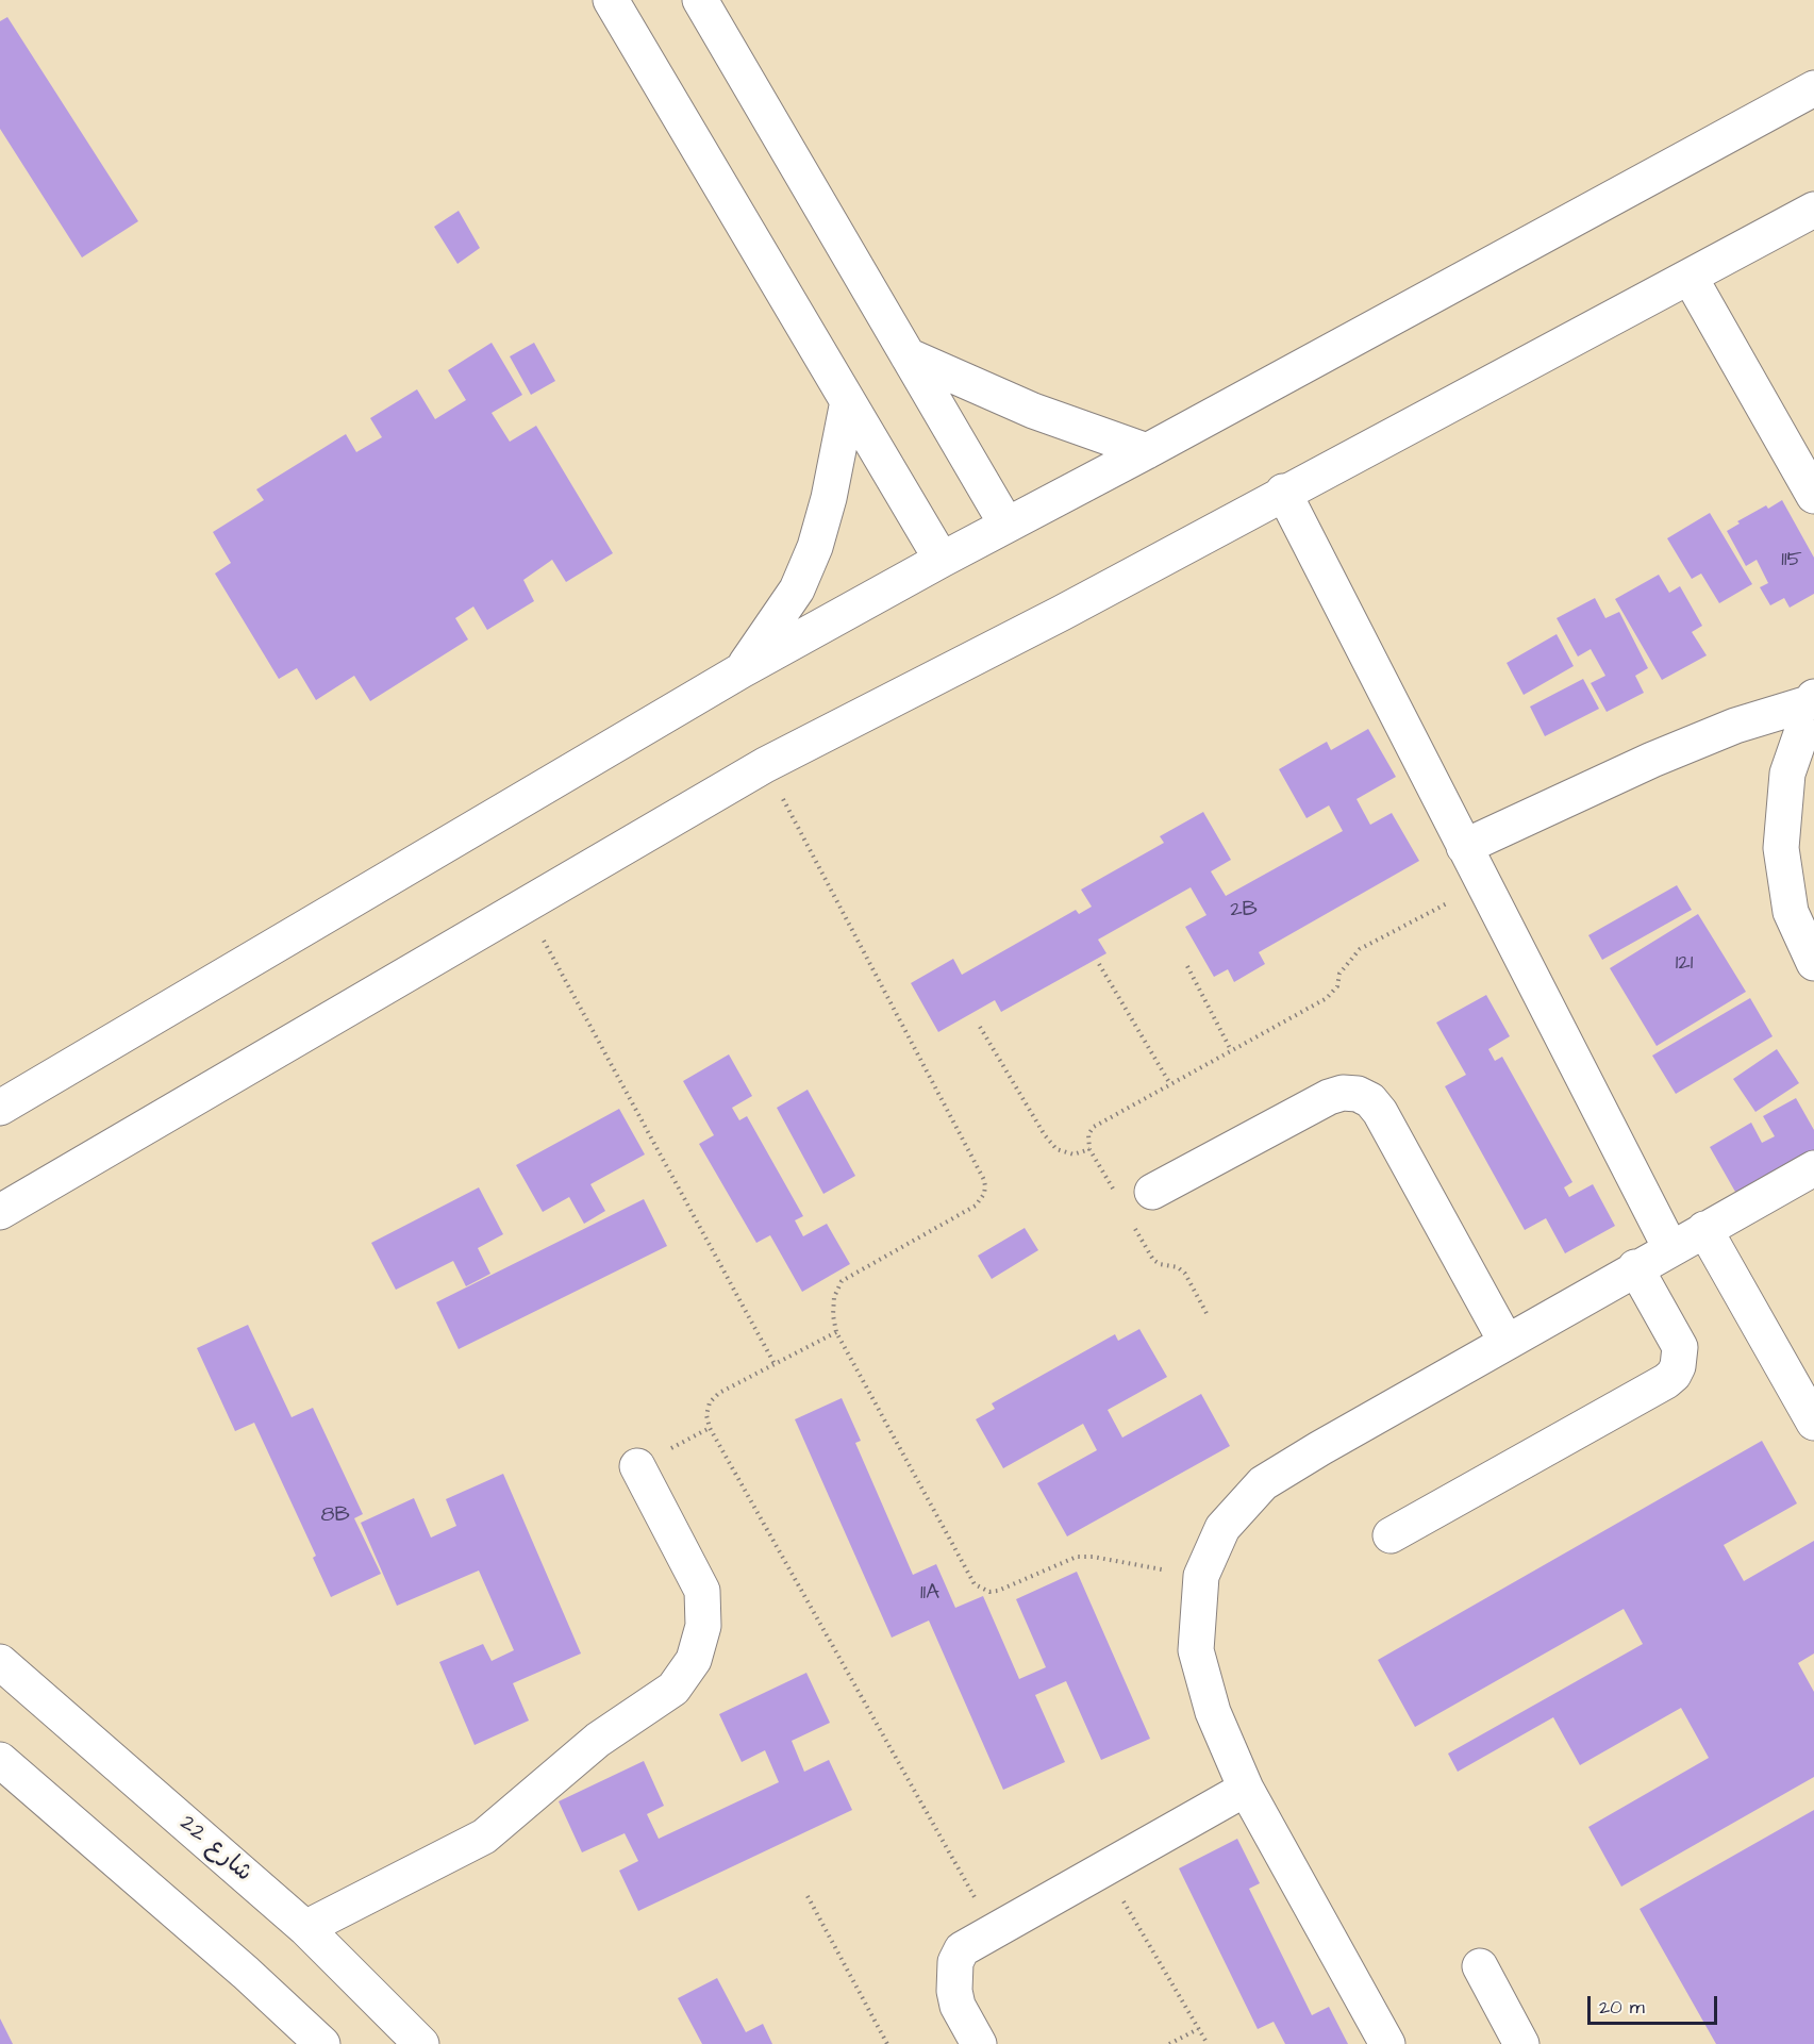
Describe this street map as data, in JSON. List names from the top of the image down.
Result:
{
  "streets": {
    "street": ["شارع 22"]
  },
  "house_numbers": [
    "115",
    "2B",
    "121",
    "8B",
    "11A"
  ],
  "scale_bar": "20 m"
}
